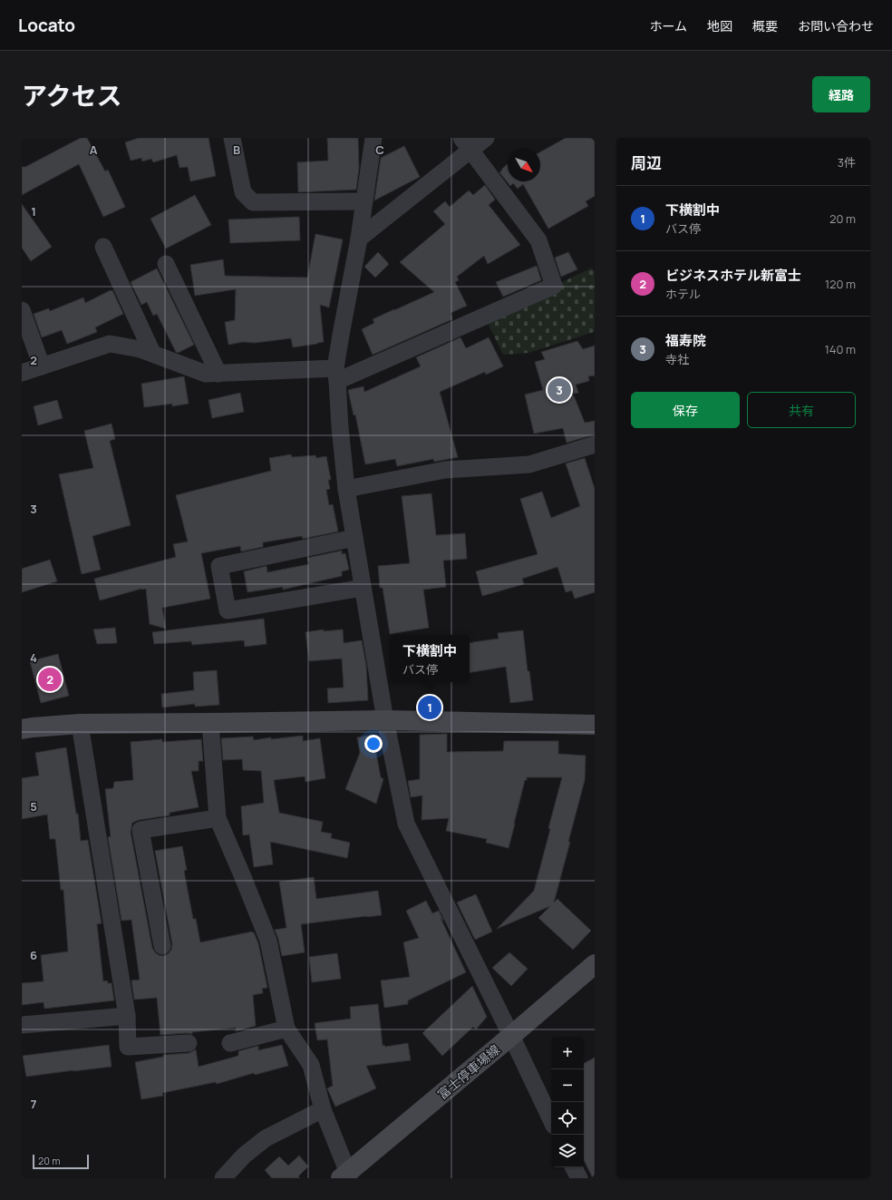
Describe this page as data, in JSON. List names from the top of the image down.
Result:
{
  "streets": {
    "street": ["富士停車場線"]
  },
  "scale_bar": "20 m",
  "north": "bottom right",
  "page": {
    "header": "Locato",
    "nav": [
      "ホーム",
      "地図",
      "概要",
      "お問い合わせ"
    ],
    "title": "アクセス",
    "buttons": [
      "経路",
      ["保存", "共有"]
    ],
    "heading": ["周辺", "3件"],
    "list": [
      {
        "mark": "1",
        "name": "下横割中",
        "note": "バス停",
        "value": "20 m"
      },
      {
        "mark": "2",
        "name": "ビジネスホテル新富士",
        "note": "ホテル",
        "value": "120 m"
      },
      {
        "mark": "3",
        "name": "福寿院",
        "note": "寺社",
        "value": "140 m"
      }
    ],
    "pins": ["3", "2", "1"],
    "popup": ["下横割中", "バス停"],
    "map_buttons": ["+", "−"],
    "scale": "20 m"
  },
  "grid": {
    "columns": ["A", "B", "C"],
    "rows": [
      "1",
      "2",
      "3",
      "4",
      "5",
      "6",
      "7"
    ]
  }
}
